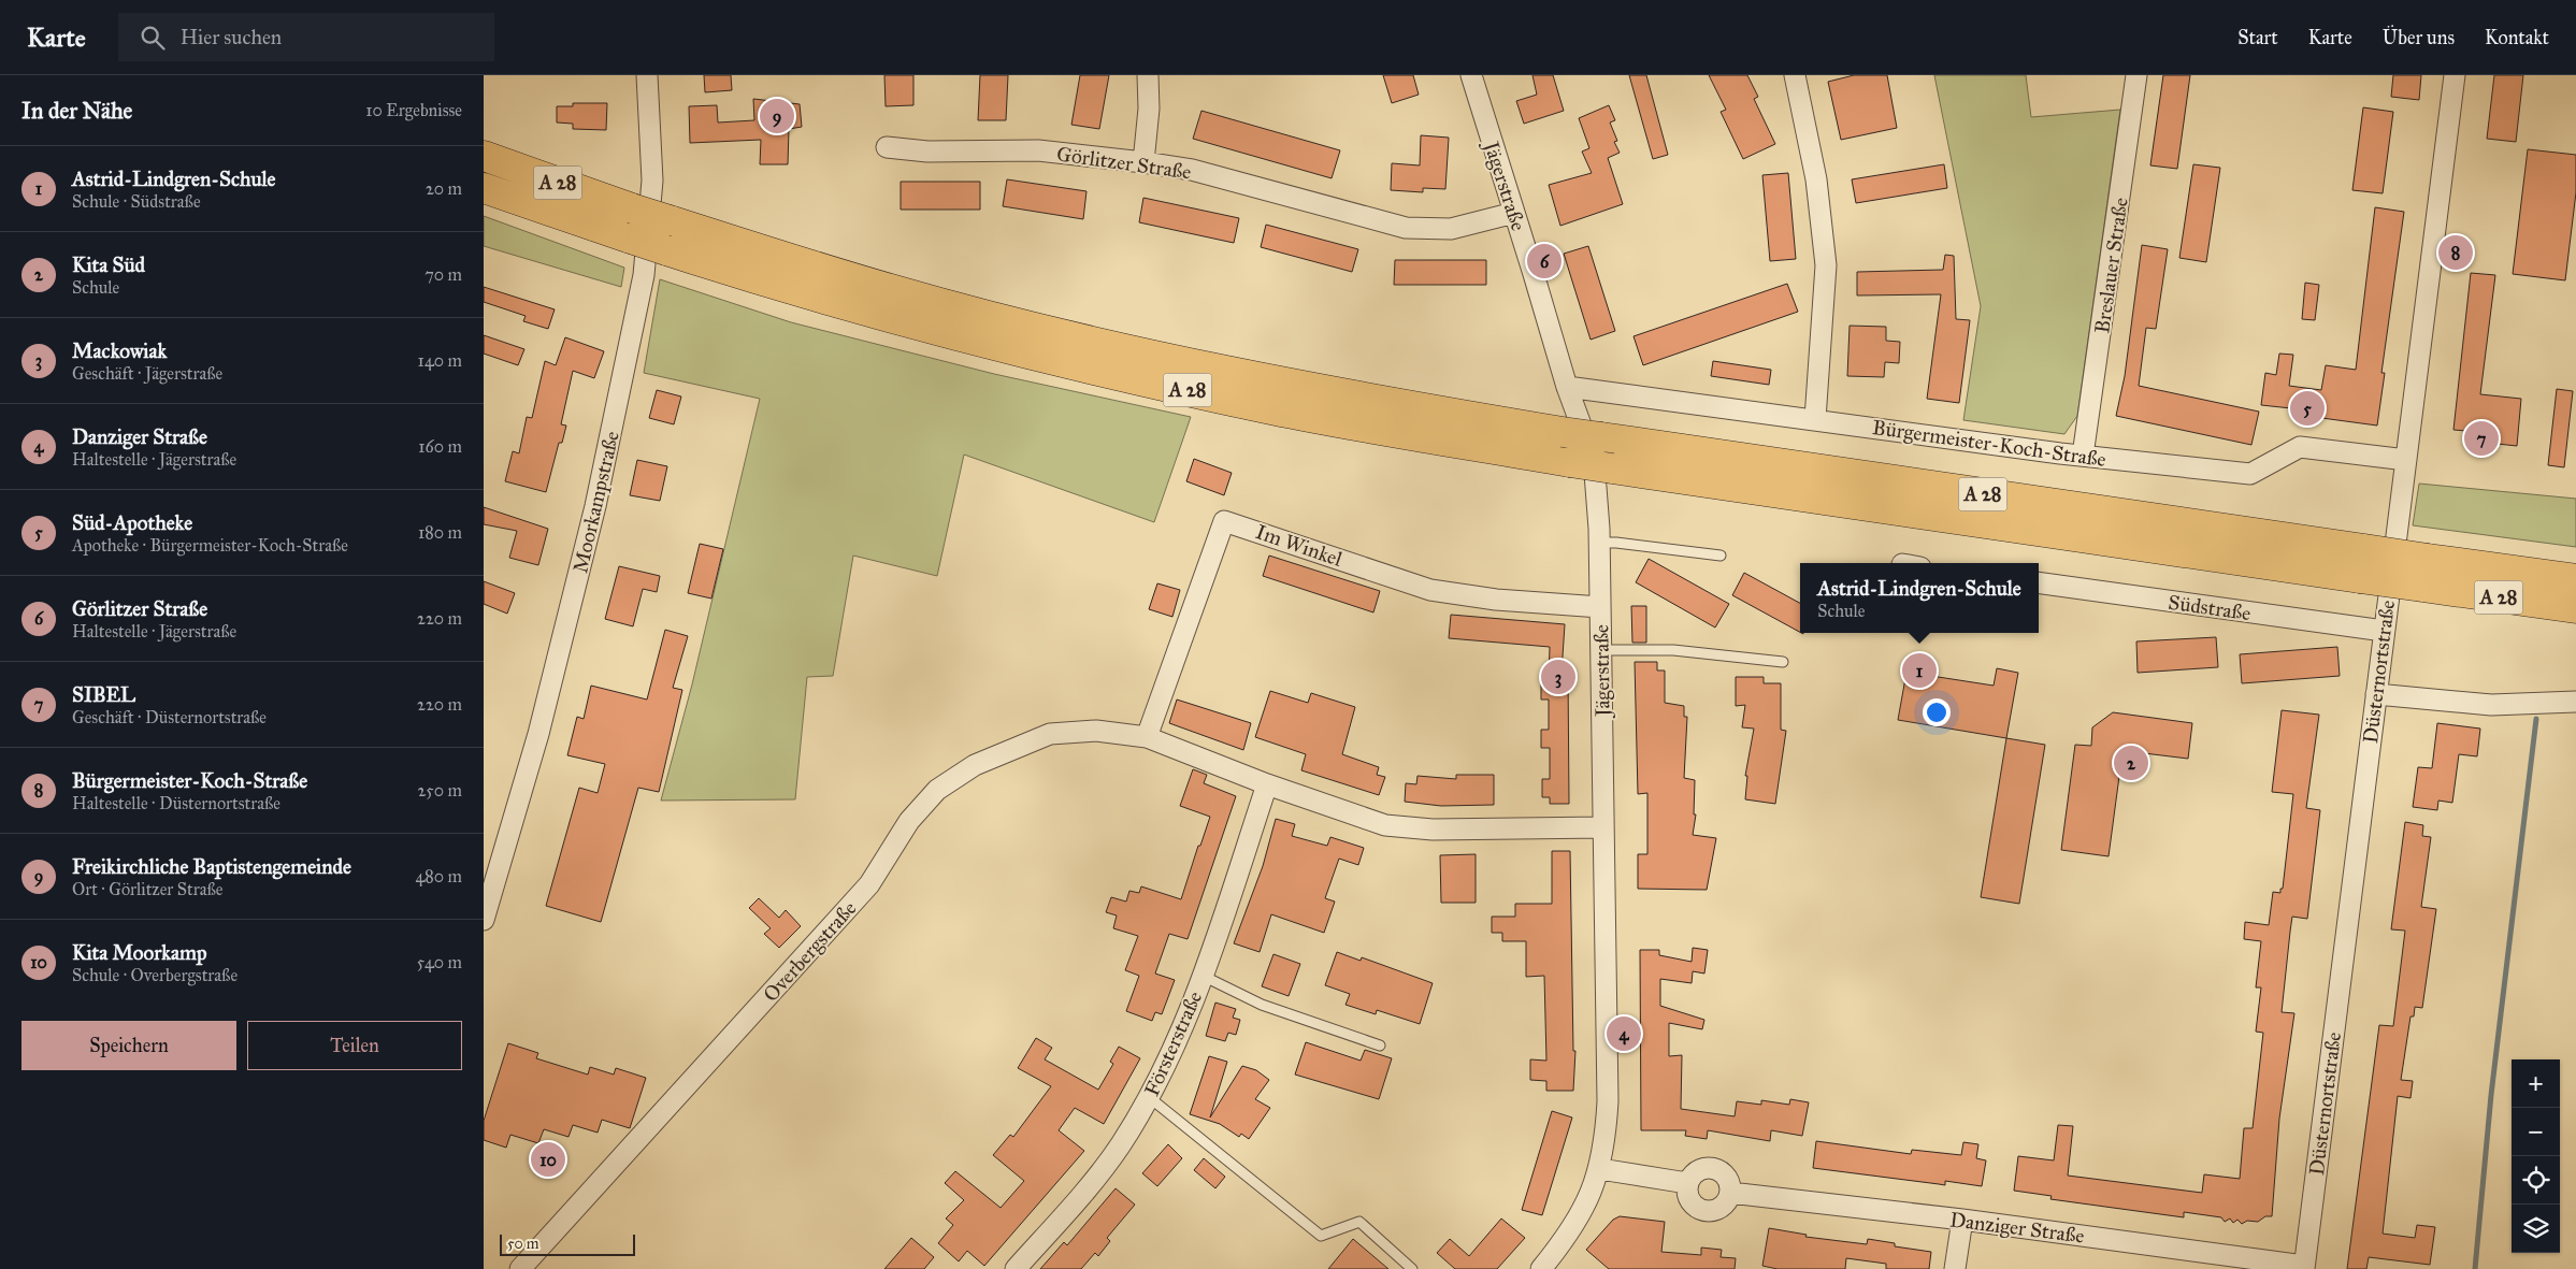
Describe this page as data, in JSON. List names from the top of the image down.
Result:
{
  "streets": {
    "highway": ["A 28"],
    "street": [
      "Görlitzer Straße",
      "Jägerstraße",
      "Breslauer Straße",
      "Bürgermeister-Koch-Straße",
      "Moorkampstraße",
      "Im Winkel",
      "Südstraße",
      "Düsternortstraße",
      "Overbergstraße",
      "Försterstraße",
      "Danziger Straße"
    ]
  },
  "crossings": [
    ["Görlitzer Straße", "Jägerstraße"],
    ["Jägerstraße", "Bürgermeister-Koch-Straße"],
    ["Jägerstraße", "Im Winkel"],
    ["Breslauer Straße", "Bürgermeister-Koch-Straße"],
    ["Bürgermeister-Koch-Straße", "Düsternortstraße"],
    ["Im Winkel", "Overbergstraße"],
    ["Südstraße", "Düsternortstraße"],
    ["Düsternortstraße", "Danziger Straße"]
  ],
  "scale_bar": "50 m",
  "page": {
    "header": "Karte",
    "search": "Hier suchen",
    "nav": [
      "Start",
      "Karte",
      "Über uns",
      "Kontakt"
    ],
    "heading": ["In der Nähe", "10 Ergebnisse"],
    "pins": [
      "9",
      "8",
      "6",
      "5",
      "7",
      "1",
      "3",
      "2",
      "4",
      "10"
    ],
    "list": [
      {
        "mark": "1",
        "name": "Astrid-Lindgren-Schule",
        "note": "Schule · Südstraße",
        "value": "20 m"
      },
      {
        "mark": "2",
        "name": "Kita Süd",
        "note": "Schule",
        "value": "70 m"
      },
      {
        "mark": "3",
        "name": "Mackowiak",
        "note": "Geschäft · Jägerstraße",
        "value": "140 m"
      },
      {
        "mark": "4",
        "name": "Danziger Straße",
        "note": "Haltestelle · Jägerstraße",
        "value": "160 m"
      },
      {
        "mark": "5",
        "name": "Süd-Apotheke",
        "note": "Apotheke · Bürgermeister-Koch-Straße",
        "value": "180 m"
      },
      {
        "mark": "6",
        "name": "Görlitzer Straße",
        "note": "Haltestelle · Jägerstraße",
        "value": "220 m"
      },
      {
        "mark": "7",
        "name": "SIBEL",
        "note": "Geschäft · Düsternortstraße",
        "value": "220 m"
      },
      {
        "mark": "8",
        "name": "Bürgermeister-Koch-Straße",
        "note": "Haltestelle · Düsternortstraße",
        "value": "250 m"
      },
      {
        "mark": "9",
        "name": "Freikirchliche Baptistengemeinde",
        "note": "Ort · Görlitzer Straße",
        "value": "480 m"
      },
      {
        "mark": "10",
        "name": "Kita Moorkamp",
        "note": "Schule · Overbergstraße",
        "value": "540 m"
      }
    ],
    "popup": ["Astrid-Lindgren-Schule", "Schule"],
    "buttons": ["Speichern", "Teilen"],
    "map_buttons": ["+", "−"],
    "scale": "50 m"
  }
}
